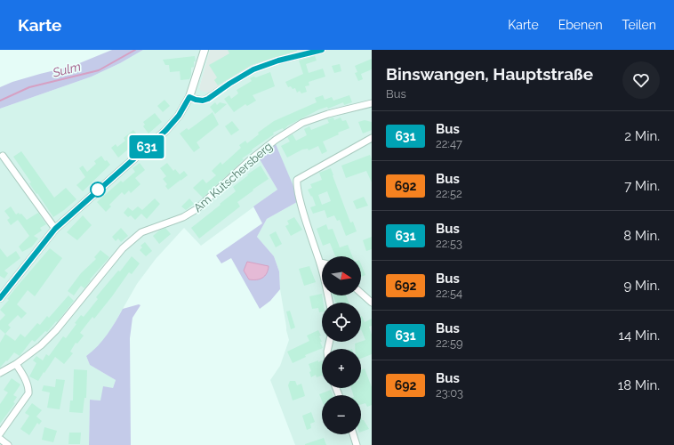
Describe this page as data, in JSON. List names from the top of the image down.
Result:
{
  "streets": {
    "street": ["Am Kutschersberg"]
  },
  "water": ["Sulm"],
  "lines": ["bus line 631"],
  "north": "right",
  "page": {
    "header": "Karte",
    "nav": ["Karte", "Ebenen", "Teilen"],
    "on_map": "631",
    "heading": ["Binswangen, Hauptstraße", "Bus"],
    "list": [
      {
        "mark": "631",
        "name": "Bus",
        "note": "22:47",
        "value": "2 Min."
      },
      {
        "mark": "692",
        "name": "Bus",
        "note": "22:52",
        "value": "7 Min."
      },
      {
        "mark": "631",
        "name": "Bus",
        "note": "22:53",
        "value": "8 Min."
      },
      {
        "mark": "692",
        "name": "Bus",
        "note": "22:54",
        "value": "9 Min."
      },
      {
        "mark": "631",
        "name": "Bus",
        "note": "22:59",
        "value": "14 Min."
      },
      {
        "mark": "692",
        "name": "Bus",
        "note": "23:03",
        "value": "18 Min."
      }
    ],
    "map_buttons": ["+", "−"]
  }
}
